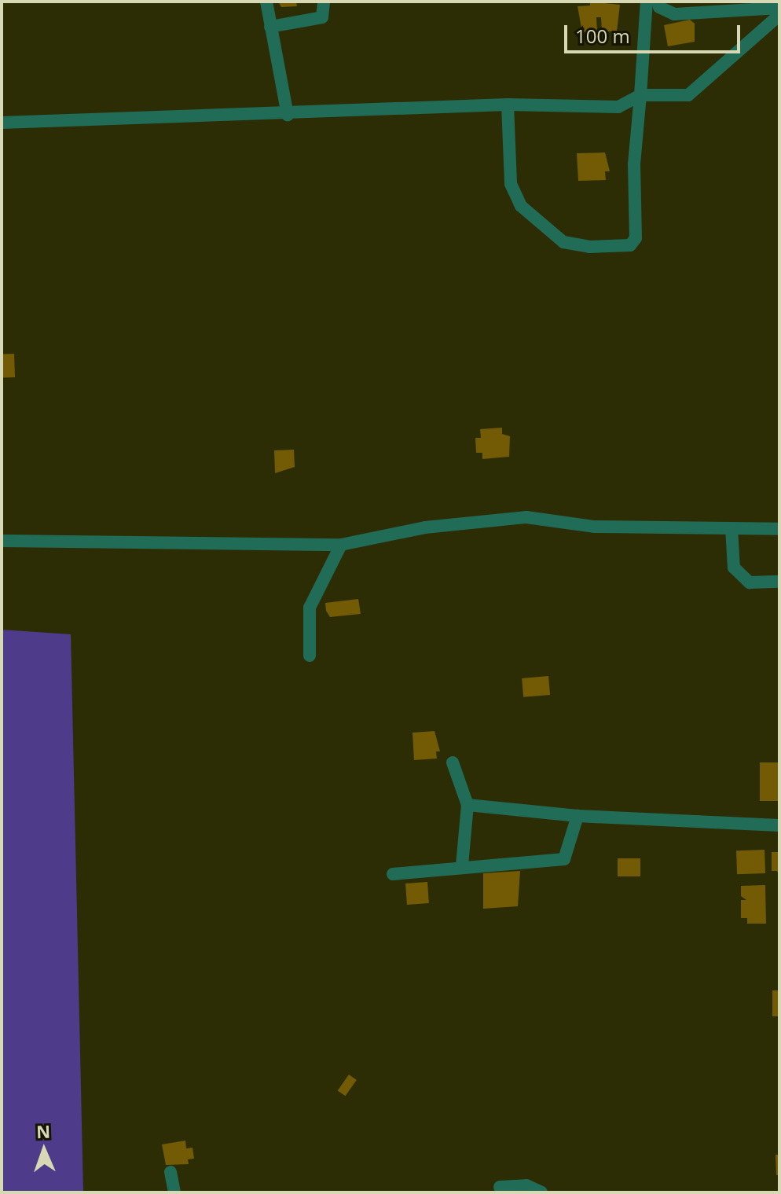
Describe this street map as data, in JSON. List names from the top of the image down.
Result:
{
  "scale_bar": "100 m",
  "north": "top"
}
